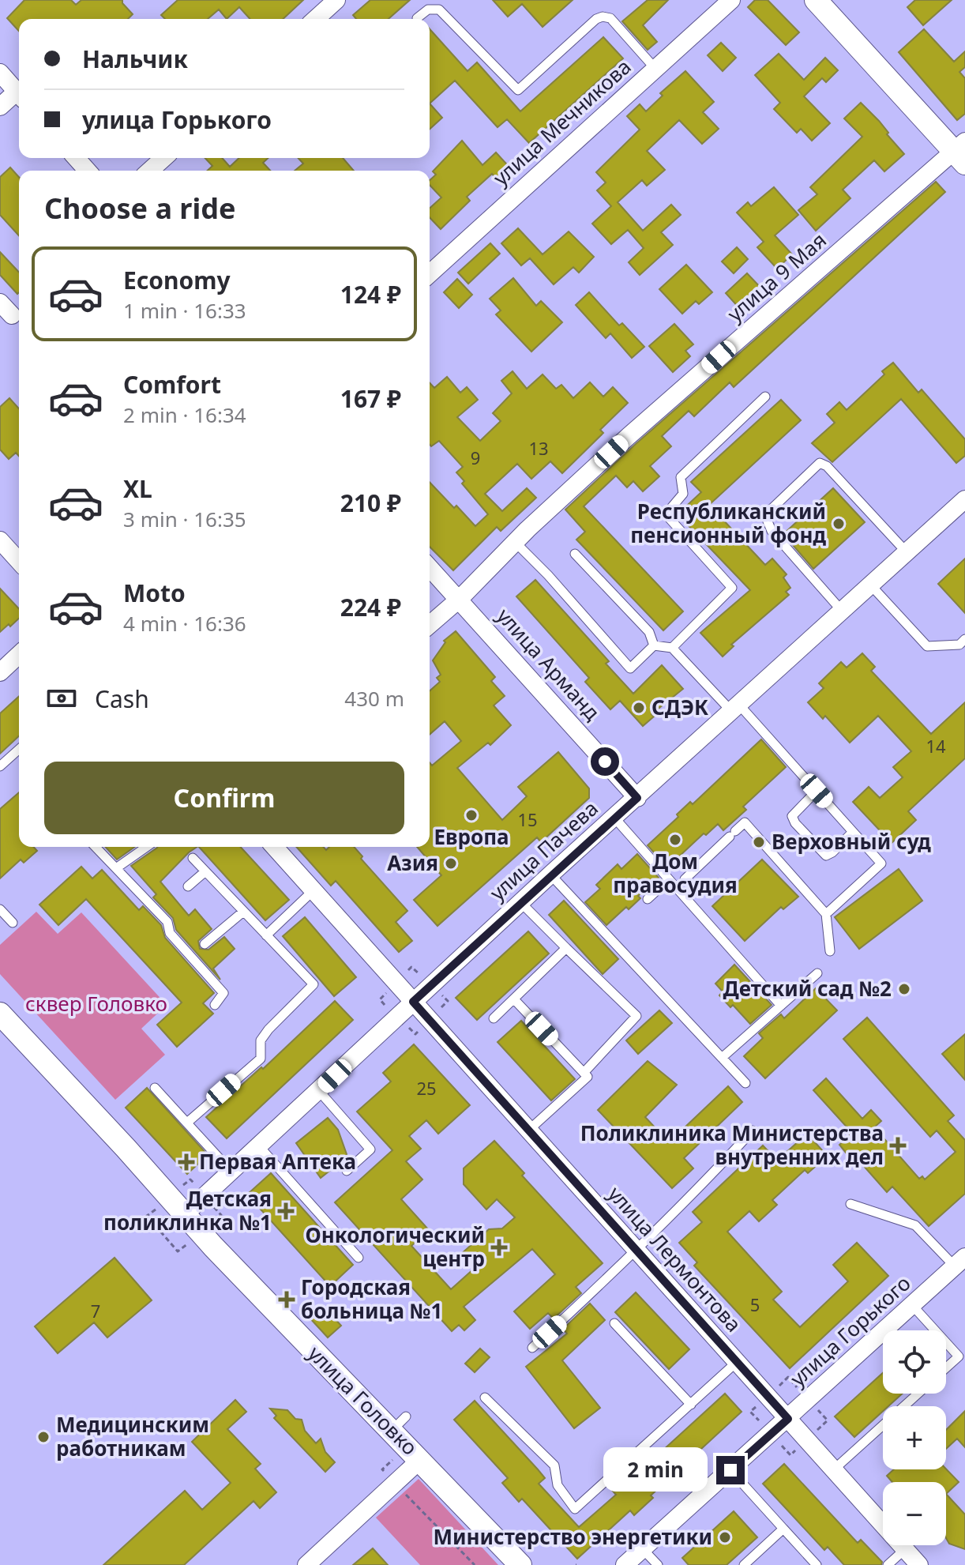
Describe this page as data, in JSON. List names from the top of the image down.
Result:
{
  "streets": {
    "street": [
      "улица Мечникова",
      "улица 9 Мая",
      "улица Арманд",
      "улица Пачева",
      "улица Лермонтова",
      "улица Горького",
      "улица Головко"
    ]
  },
  "crossings": [
    ["улица 9 Мая", "улица Арманд"],
    ["улица Арманд", "улица Пачева"],
    ["улица Пачева", "улица Лермонтова"],
    ["улица Пачева", "улица Головко"],
    ["улица Лермонтова", "улица Горького"]
  ],
  "parks": ["сквер Головко"],
  "places": {
    "other": [
      "Республиканский пенсионный фонд",
      "СДЭК",
      "Европа",
      "Дом правосудия",
      "Верховный суд",
      "Азия",
      "Детский сад №2",
      "Медицинским работникам",
      "Министерство энергетики"
    ],
    "health": [
      "Поликлиника Министерства внутренних дел",
      "Первая Аптека",
      "Детская поликлинка №1",
      "Онкологический центр",
      "Городская больница №1"
    ]
  },
  "house_numbers": [
    "13",
    "9",
    "14",
    "15",
    "25",
    "5",
    "7"
  ],
  "page": {
    "banner": ["Нальчик", "улица Горького"],
    "heading": "Choose a ride",
    "list": [
      {
        "name": "Economy",
        "note": "1 min · 16:33",
        "value": "124 ₽"
      },
      {
        "name": "Comfort",
        "note": "2 min · 16:34",
        "value": "167 ₽"
      },
      {
        "name": "XL",
        "note": "3 min · 16:35",
        "value": "210 ₽"
      },
      {
        "name": "Moto",
        "note": "4 min · 16:36",
        "value": "224 ₽"
      }
    ],
    "pay": ["Cash", "430 m"],
    "buttons": "Confirm",
    "map_buttons": ["+", "−"],
    "bubble": "2 min"
  }
}
